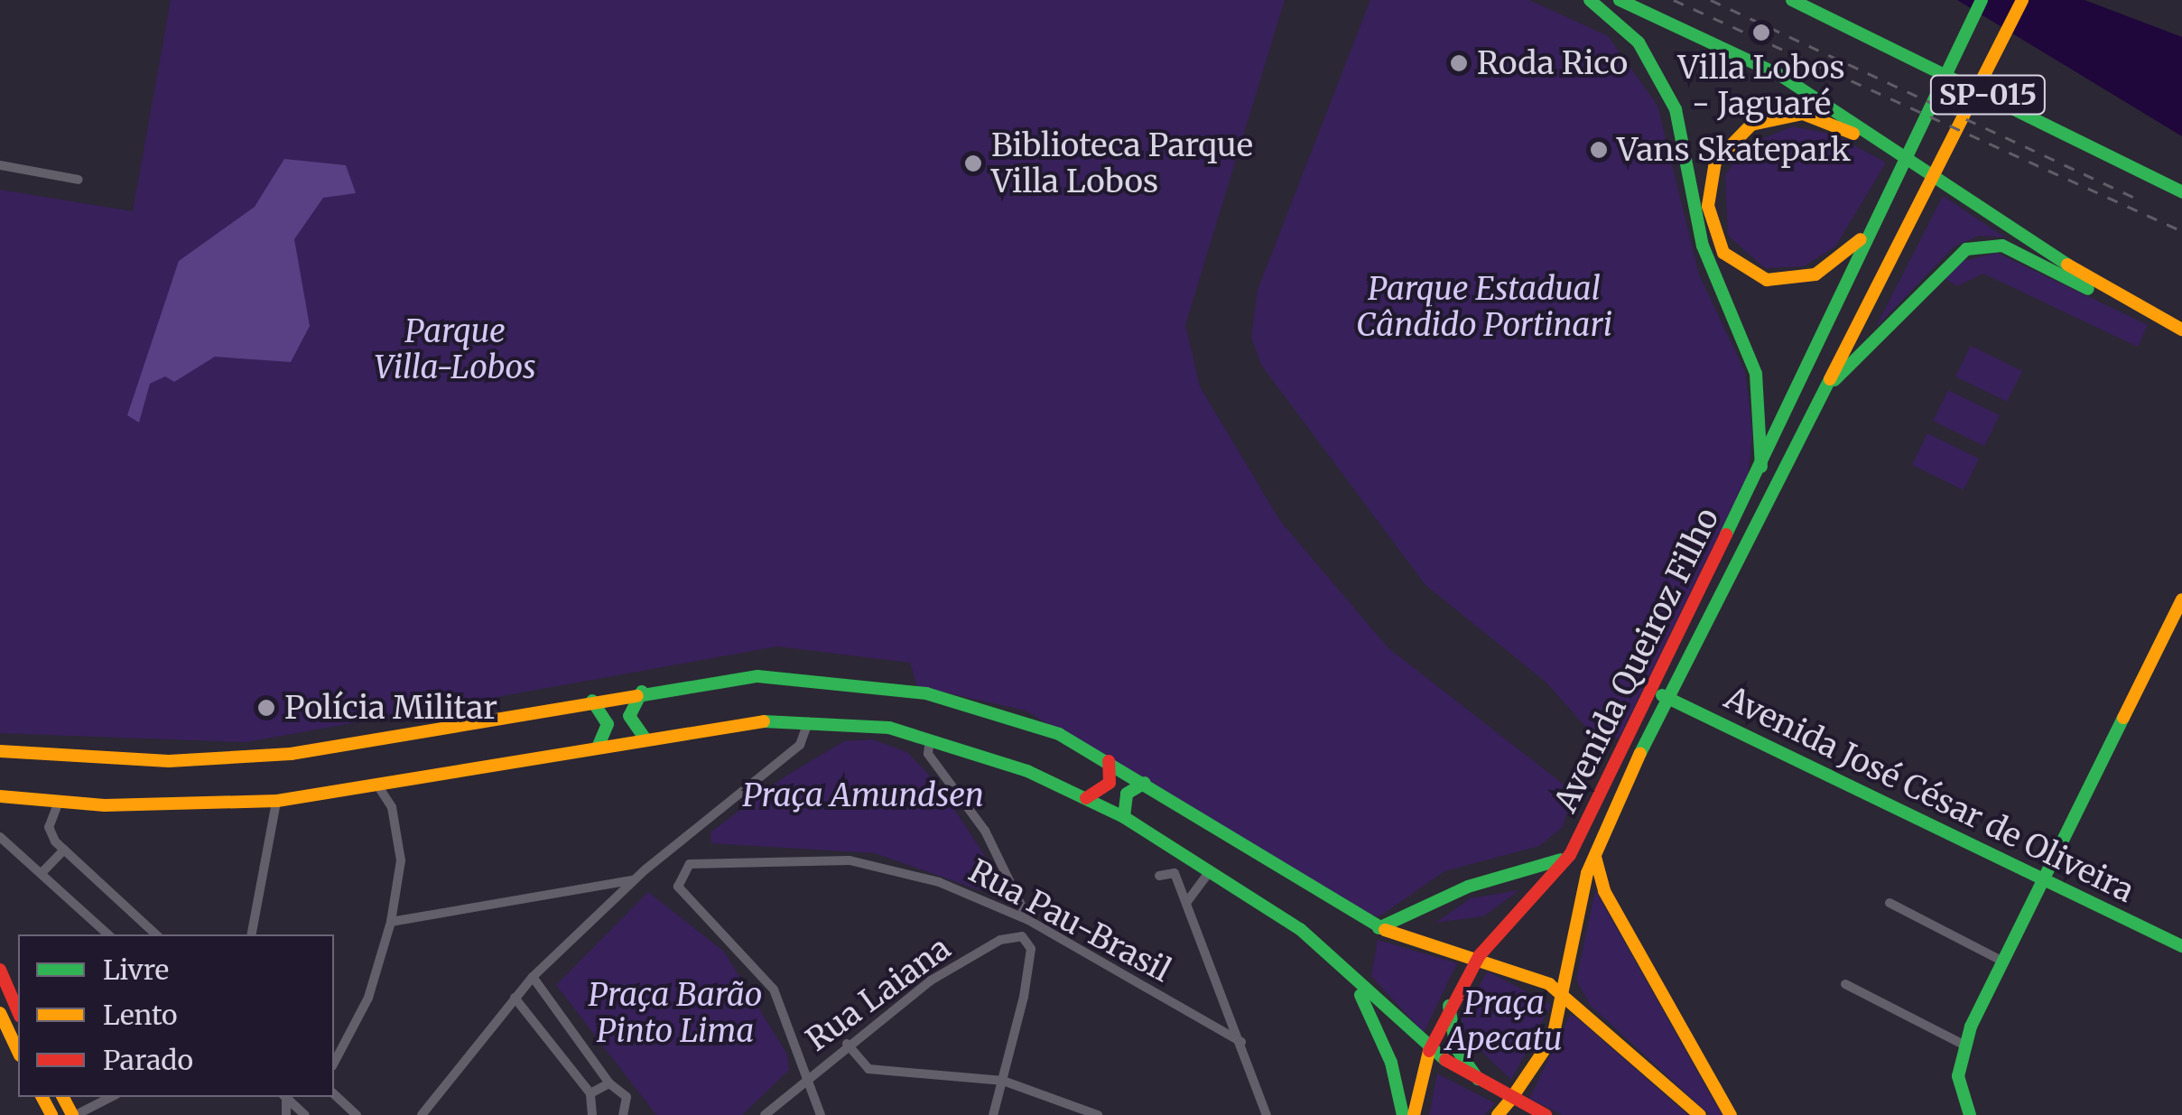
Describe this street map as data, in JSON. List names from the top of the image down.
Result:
{
  "streets": {
    "main road": ["SP-015", "Avenida Queiroz Filho", "Avenida José César de Oliveira"],
    "street": ["Rua Pau-Brasil", "Rua Laiana"]
  },
  "crossings": [
    ["Avenida Queiroz Filho", "Avenida José César de Oliveira"],
    ["Rua Pau-Brasil", "Rua Laiana"]
  ],
  "parks": [
    "Parque Estadual Cândido Portinari",
    "Parque Villa-Lobos",
    "Praça Amundsen",
    "Praça Barão Pinto Lima",
    "Praça Apecatu"
  ],
  "places": [
    "Villa Lobos - Jaguaré",
    "Roda Rico",
    "Vans Skatepark",
    "Biblioteca Parque Villa Lobos",
    "Polícia Militar"
  ],
  "legend": ["Livre", "Lento", "Parado"]
}
